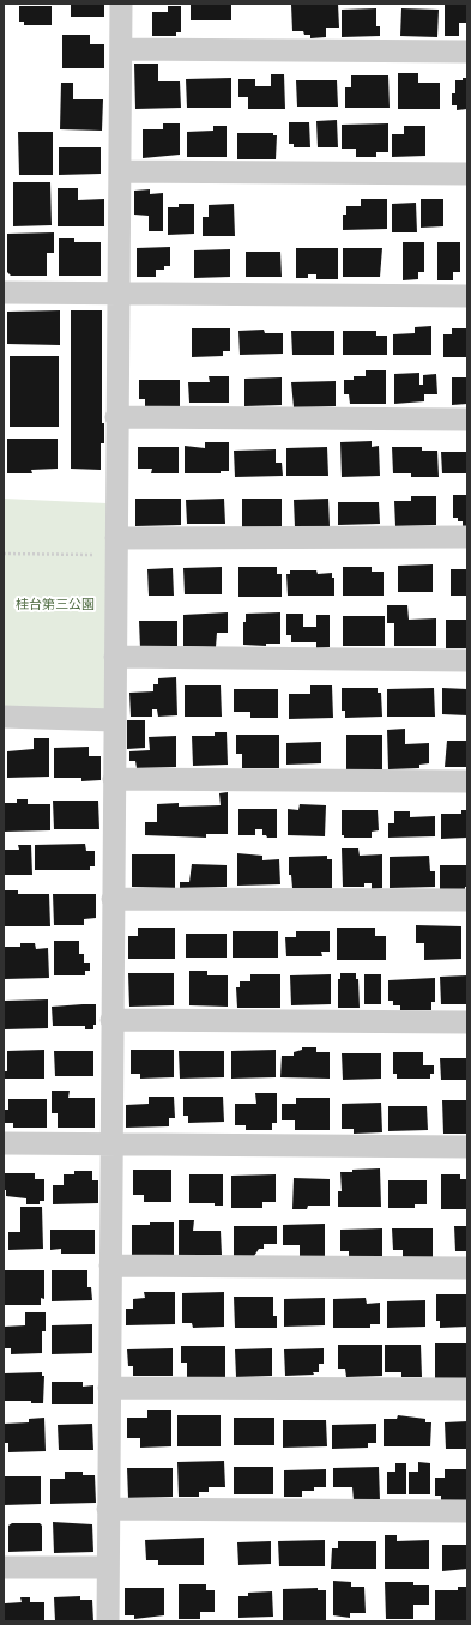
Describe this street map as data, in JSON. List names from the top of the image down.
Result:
{
  "parks": ["桂台第三公園"]
}
